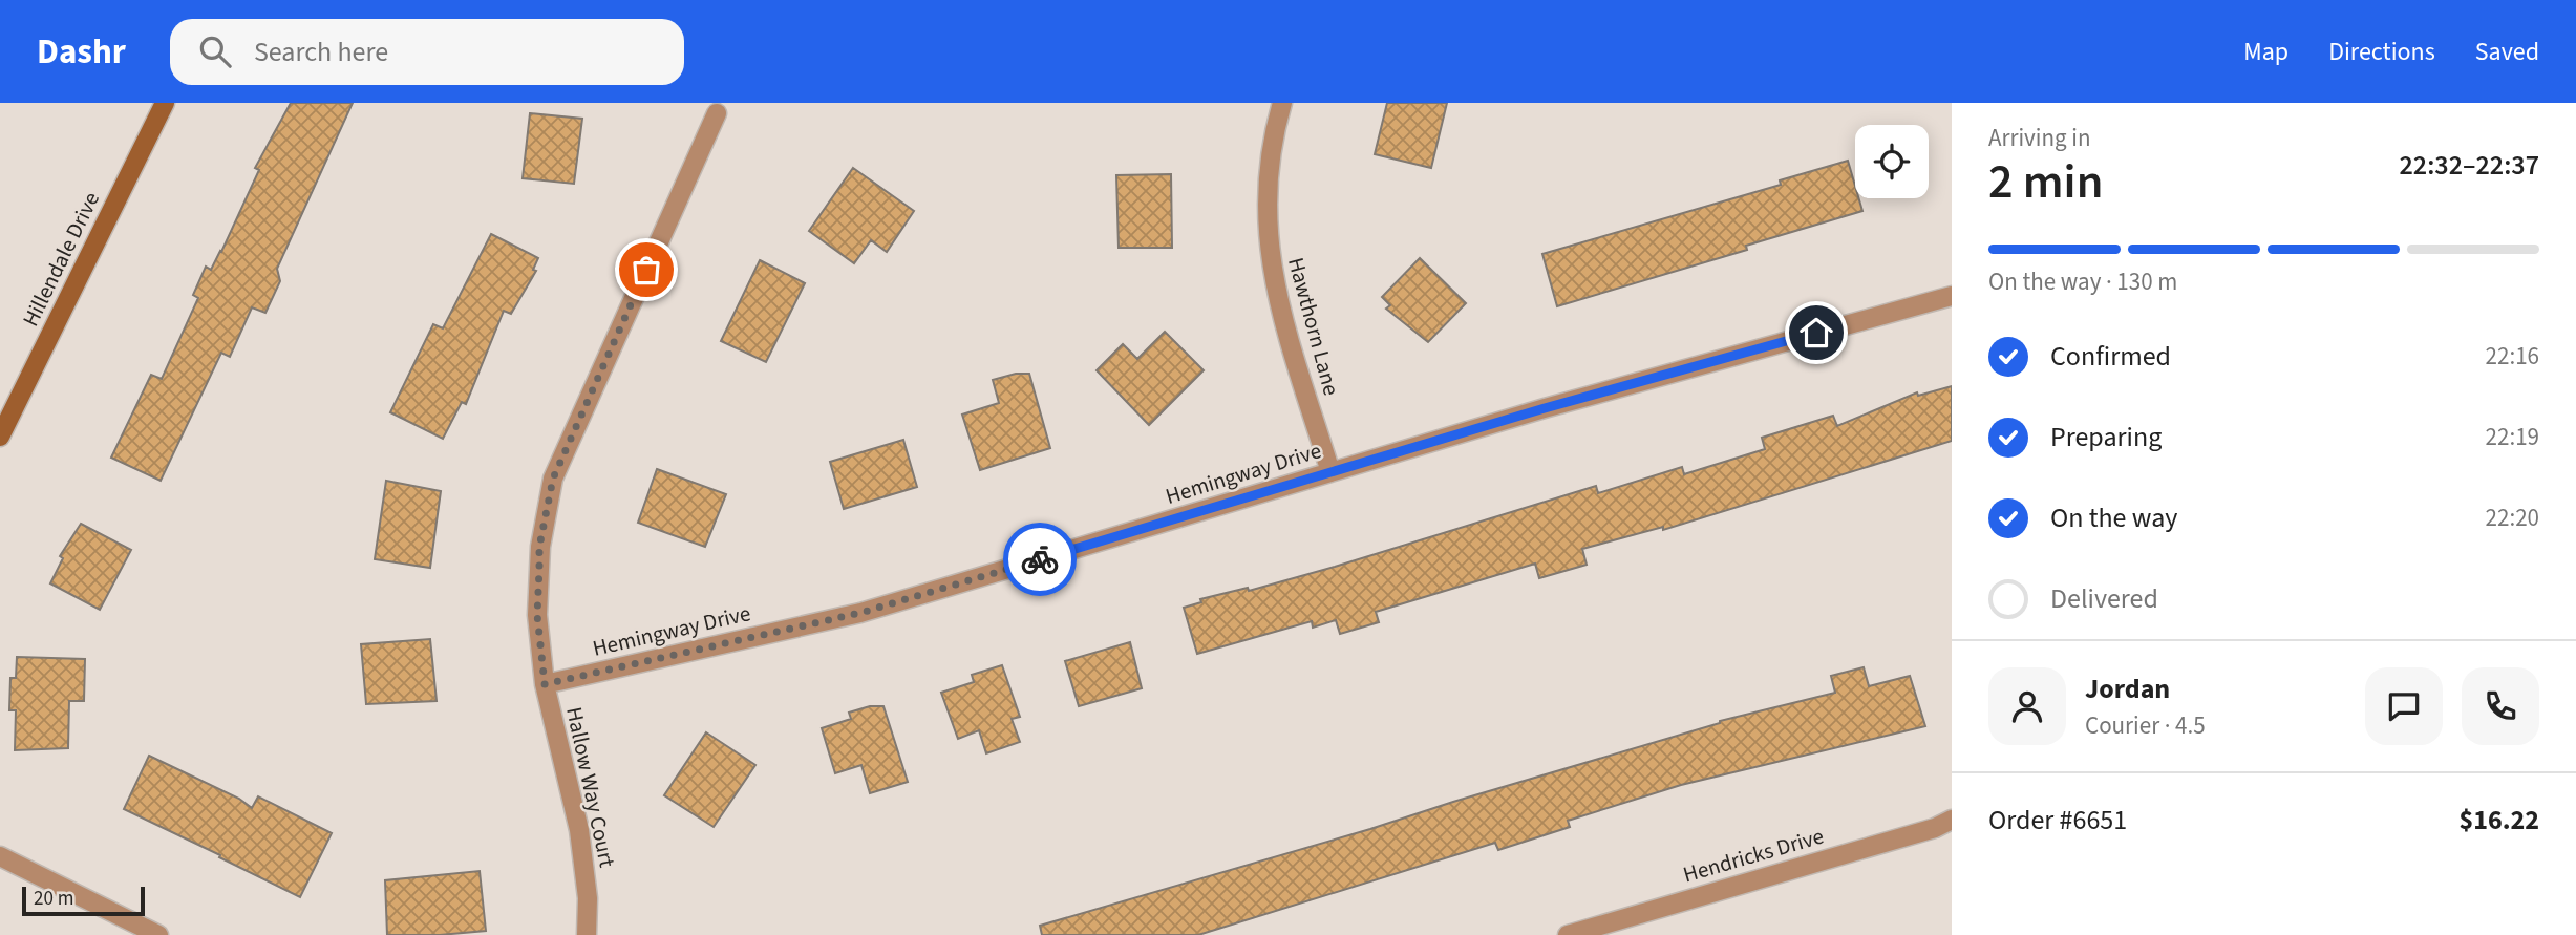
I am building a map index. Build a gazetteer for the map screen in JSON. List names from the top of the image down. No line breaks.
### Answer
{"streets":{"main road":["Hillendale Drive"],"street":["Hawthorn Lane","Hemingway Drive","Hallow Way Court","Hendricks Drive"]},"crossings":[["Hawthorn Lane","Hemingway Drive"],["Hemingway Drive","Hallow Way Court"]],"scale_bar":"20 m","page":{"header":"Dashr","search":"Search here","nav":["Map","Directions","Saved"],"heading":["2 min","Arriving in","22:32–22:37"],"panel":["Jordan","Courier · 4.5","Order #6651","$16.22"],"bar":"On the way · 130 m","list":[["Confirmed","22:16"],["Preparing","22:19"],["On the way","22:20"],"Delivered"],"scale":"20 m"}}
